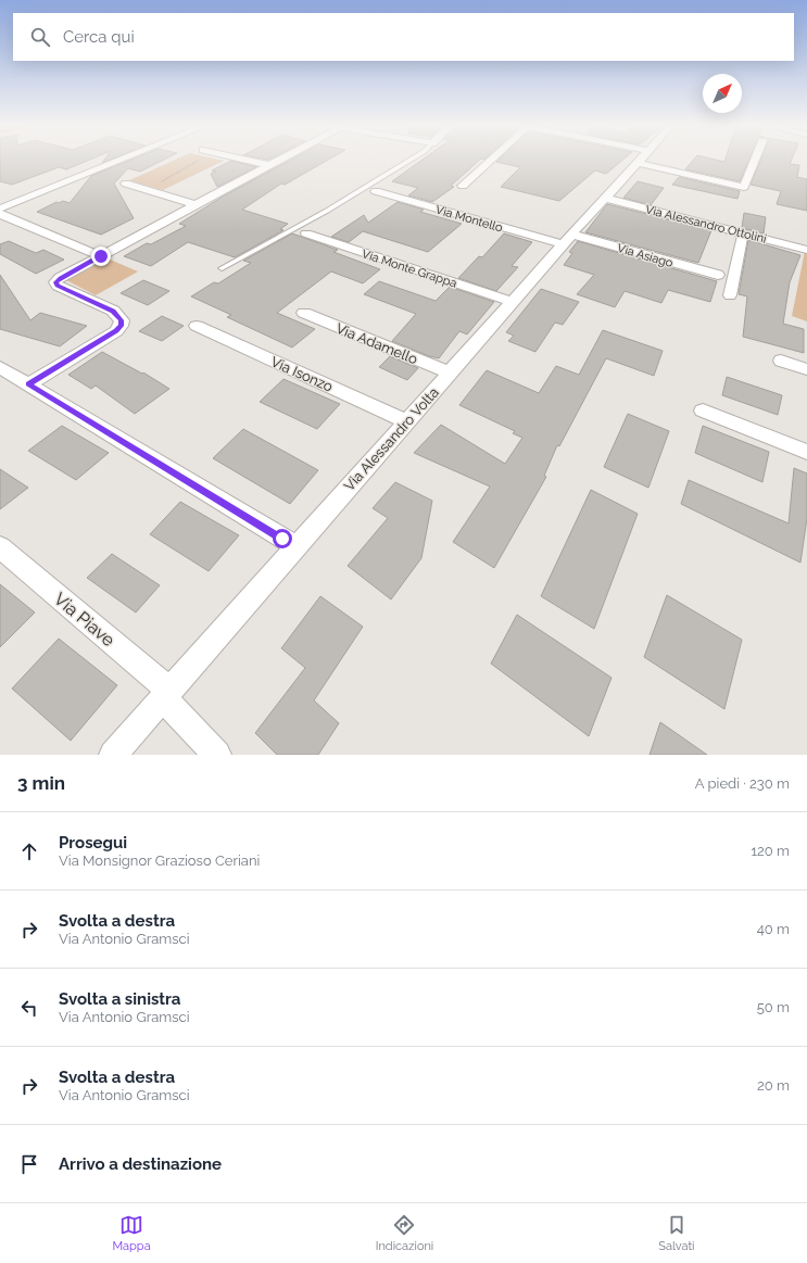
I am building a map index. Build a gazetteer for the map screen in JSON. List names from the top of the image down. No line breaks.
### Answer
{"streets":{"street":["Via Montello","Via Alessandro Ottolini","Via Asiago","Via Monte Grappa","Via Adamello","Via Isonzo","Via Alessandro Volta","Via Piave"]},"crossings":[["Via Montello","Via Asiago"],["Via Montello","Via Alessandro Volta"],["Via Alessandro Ottolini","Via Alessandro Volta"],["Via Asiago","Via Alessandro Volta"],["Via Monte Grappa","Via Alessandro Volta"],["Via Adamello","Via Alessandro Volta"],["Via Isonzo","Via Alessandro Volta"],["Via Alessandro Volta","Via Piave"]],"north":"top right","page":{"search":"Cerca qui","heading":["3 min","A piedi · 230 m"],"list":[["Prosegui","Via Monsignor Grazioso Ceriani","120 m"],["Svolta a destra","Via Antonio Gramsci","40 m"],["Svolta a sinistra","Via Antonio Gramsci","50 m"],["Svolta a destra","Via Antonio Gramsci","20 m"],"Arrivo a destinazione"],"nav":["Mappa","Indicazioni","Salvati"]}}
